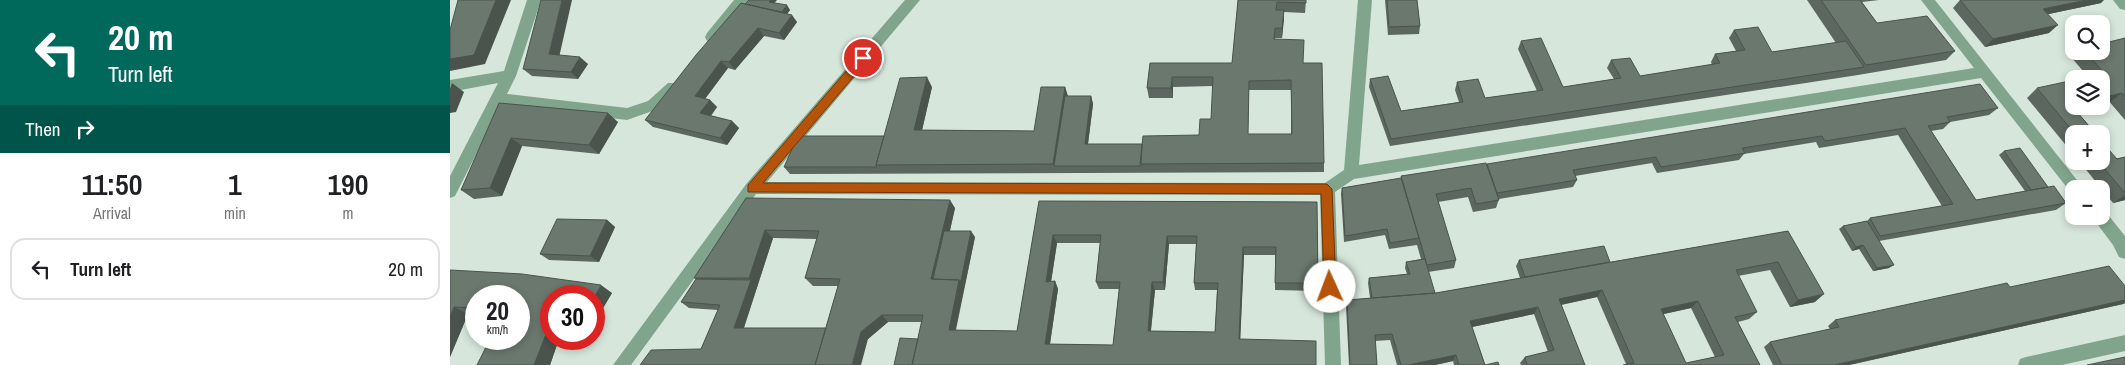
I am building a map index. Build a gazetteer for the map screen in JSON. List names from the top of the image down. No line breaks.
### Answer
{"page":{"turn":["20 m","Turn left"],"map_buttons":["+","−"],"then":"Then","eta":["11:50","Arrival","1","min","190","m"],"list":[{"name":"Turn left","value":"20 m"}],"speed":"20 km/h","limit":"30"}}
